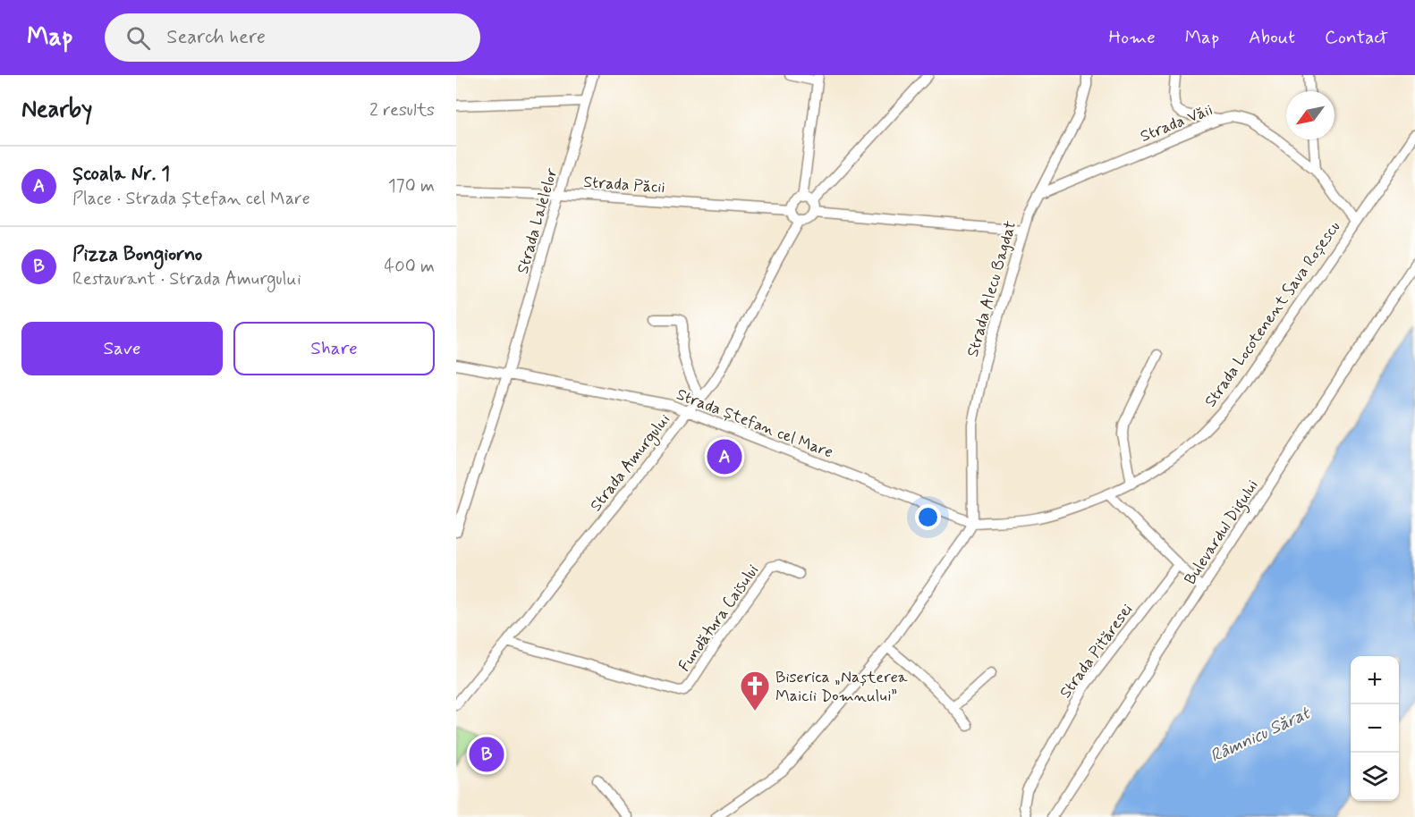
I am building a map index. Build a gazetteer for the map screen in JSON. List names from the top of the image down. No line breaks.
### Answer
{"streets":{"street":["Strada Văii","Strada Păcii","Strada Lalelelor","Strada Alecu Bagdat","Strada Locotenent Sava Roșescu","Strada Ștefan cel Mare","Strada Amurgului","Bulevardul Digului","Fundătura Caisului","Strada Pităresei"]},"crossings":[["Strada Văii","Strada Alecu Bagdat"],["Strada Văii","Strada Locotenent Sava Roșescu"],["Strada Păcii","Strada Lalelelor"],["Strada Păcii","Strada Amurgului"],["Strada Lalelelor","Strada Ștefan cel Mare"],["Strada Alecu Bagdat","Strada Locotenent Sava Roșescu"],["Strada Alecu Bagdat","Strada Ștefan cel Mare"],["Strada Locotenent Sava Roșescu","Strada Ștefan cel Mare"],["Strada Ștefan cel Mare","Strada Amurgului"],["Strada Amurgului","Fundătura Caisului"]],"water":["Râmnicu Sărat"],"places":{"church":["Biserica „Nașterea Maicii Domnului”"]},"north":"bottom left","page":{"header":"Map","search":"Search here","nav":["Home","Map","About","Contact"],"heading":["Nearby","2 results"],"list":[{"mark":"A","name":"Școala Nr. 1","note":"Place · Strada Ștefan cel Mare","value":"170 m"},{"mark":"B","name":"Pizza Bongiorno","note":"Restaurant · Strada Amurgului","value":"400 m"}],"buttons":["Save","Share"],"pins":["A","B"],"map_buttons":["+","−"]}}
